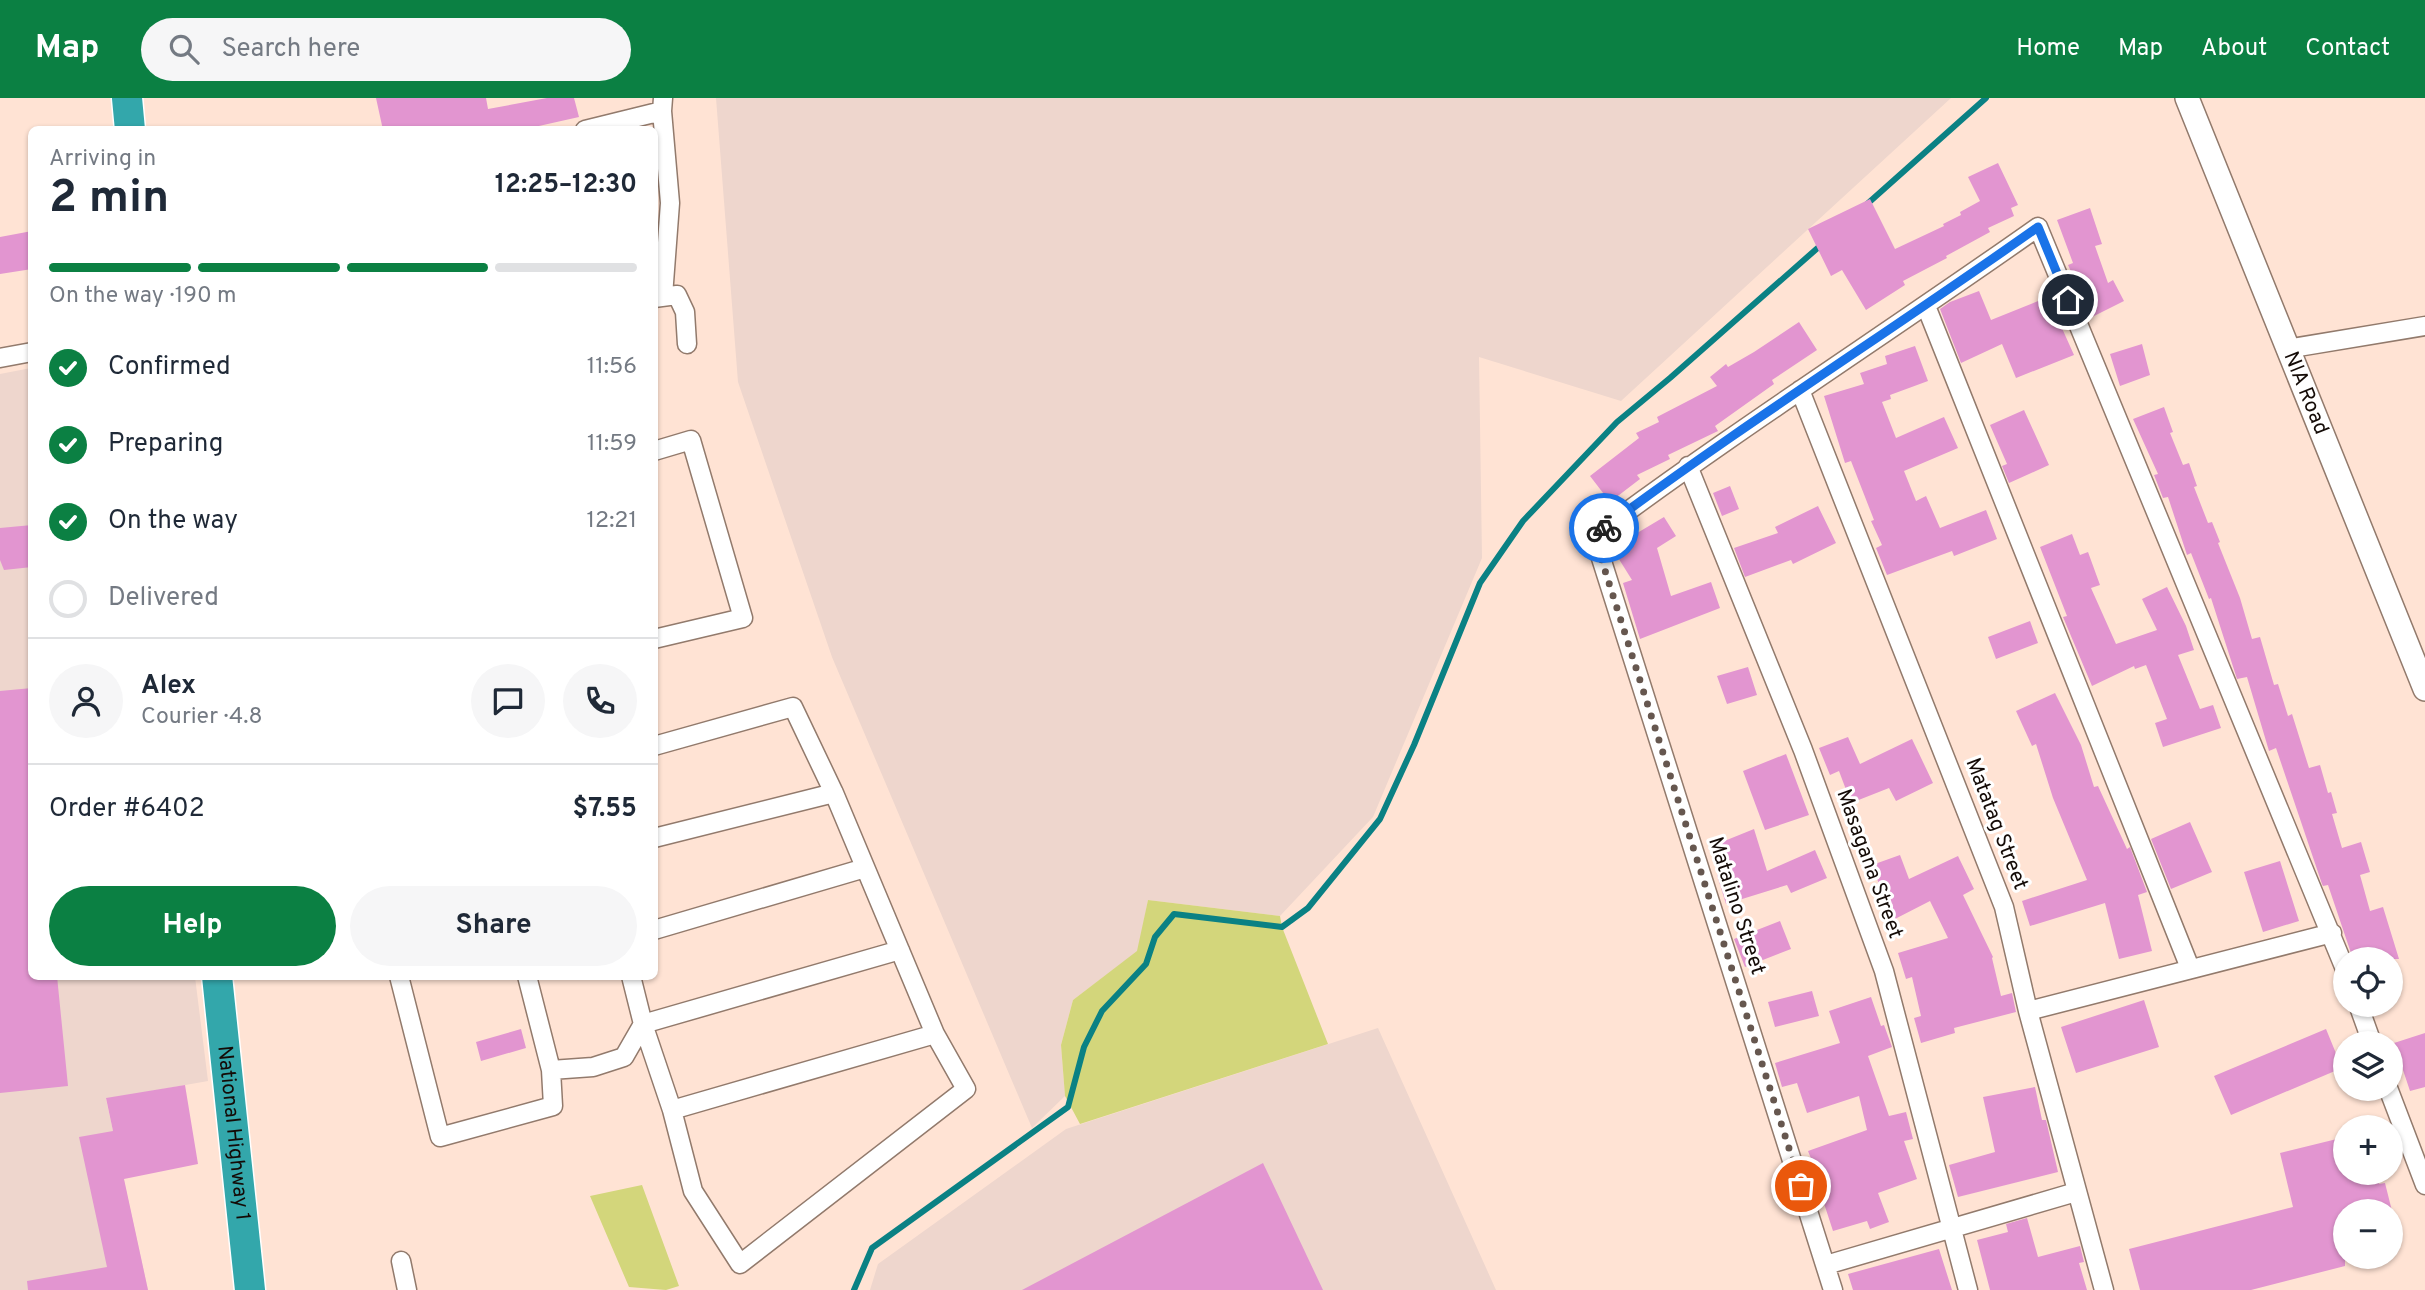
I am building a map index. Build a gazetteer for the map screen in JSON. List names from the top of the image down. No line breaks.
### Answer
{"streets":{"highway":["National Highway 1"],"street":["NIA Road","Matatag Street","Masagana Street","Matalino Street"]},"crossings":[["Masagana Street","Matalino Street"]],"page":{"header":"Map","search":"Search here","nav":["Home","Map","About","Contact"],"heading":["2 min","Arriving in","12:25–12:30"],"panel":["Alex","Courier · 4.8","Order #6402","$7.55"],"bar":"On the way · 190 m","list":[["Confirmed","11:56"],["Preparing","11:59"],["On the way","12:21"],"Delivered"],"buttons":["Help","Share"],"map_buttons":["+","−"]}}
